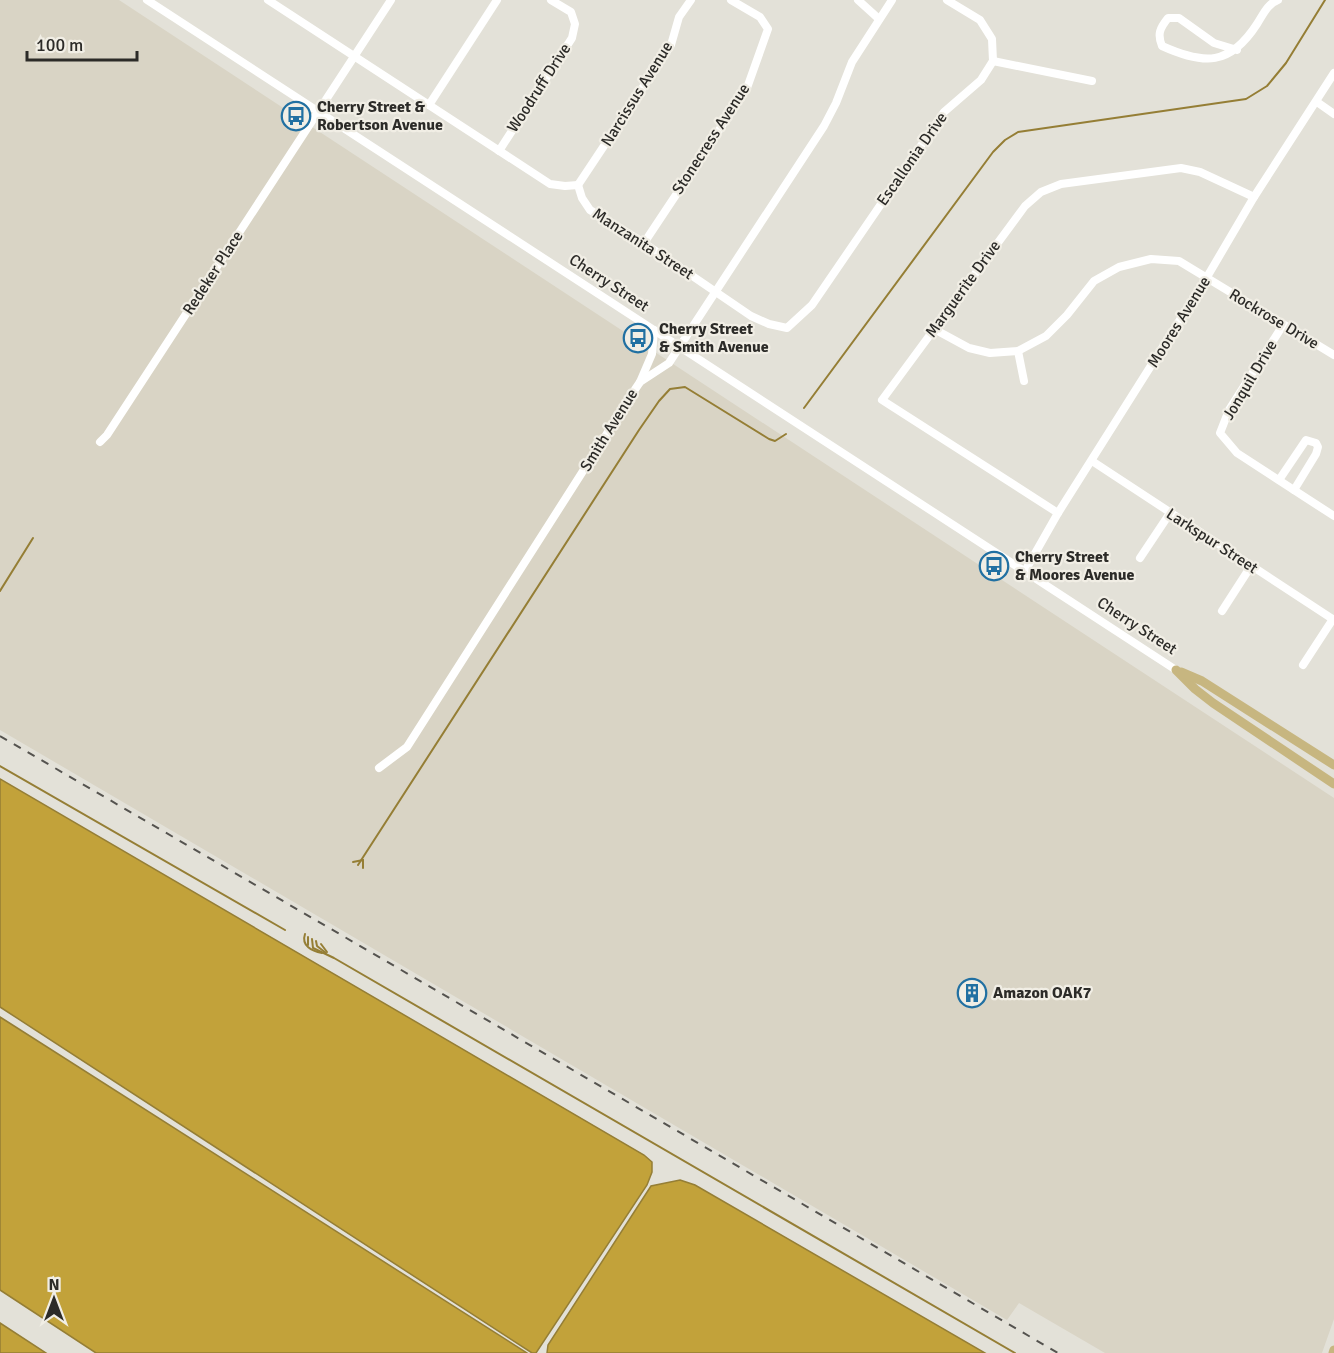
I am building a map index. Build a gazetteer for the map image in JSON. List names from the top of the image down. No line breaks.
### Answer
{"streets":{"main road":["Cherry Street"],"street":["Woodruff Drive","Narcissus Avenue","Stonecress Avenue","Escallonia Drive","Manzanita Street","Redeker Place","Marguerite Drive","Rockrose Drive","Moores Avenue","Jonquil Drive","Smith Avenue","Larkspur Street"]},"crossings":[["Narcissus Avenue","Manzanita Street"],["Stonecress Avenue","Manzanita Street"],["Escallonia Drive","Manzanita Street"],["Manzanita Street","Smith Avenue"],["Redeker Place","Cherry Street"],["Cherry Street","Moores Avenue"],["Cherry Street","Smith Avenue"],["Marguerite Drive","Rockrose Drive"],["Marguerite Drive","Moores Avenue"],["Rockrose Drive","Moores Avenue"],["Rockrose Drive","Jonquil Drive"],["Moores Avenue","Larkspur Street"]],"places":{"bus stop":["Cherry Street & Robertson Avenue","Cherry Street & Smith Avenue","Cherry Street & Moores Avenue"],"building":["Amazon OAK7"]},"scale_bar":"100 m","north":"top"}
